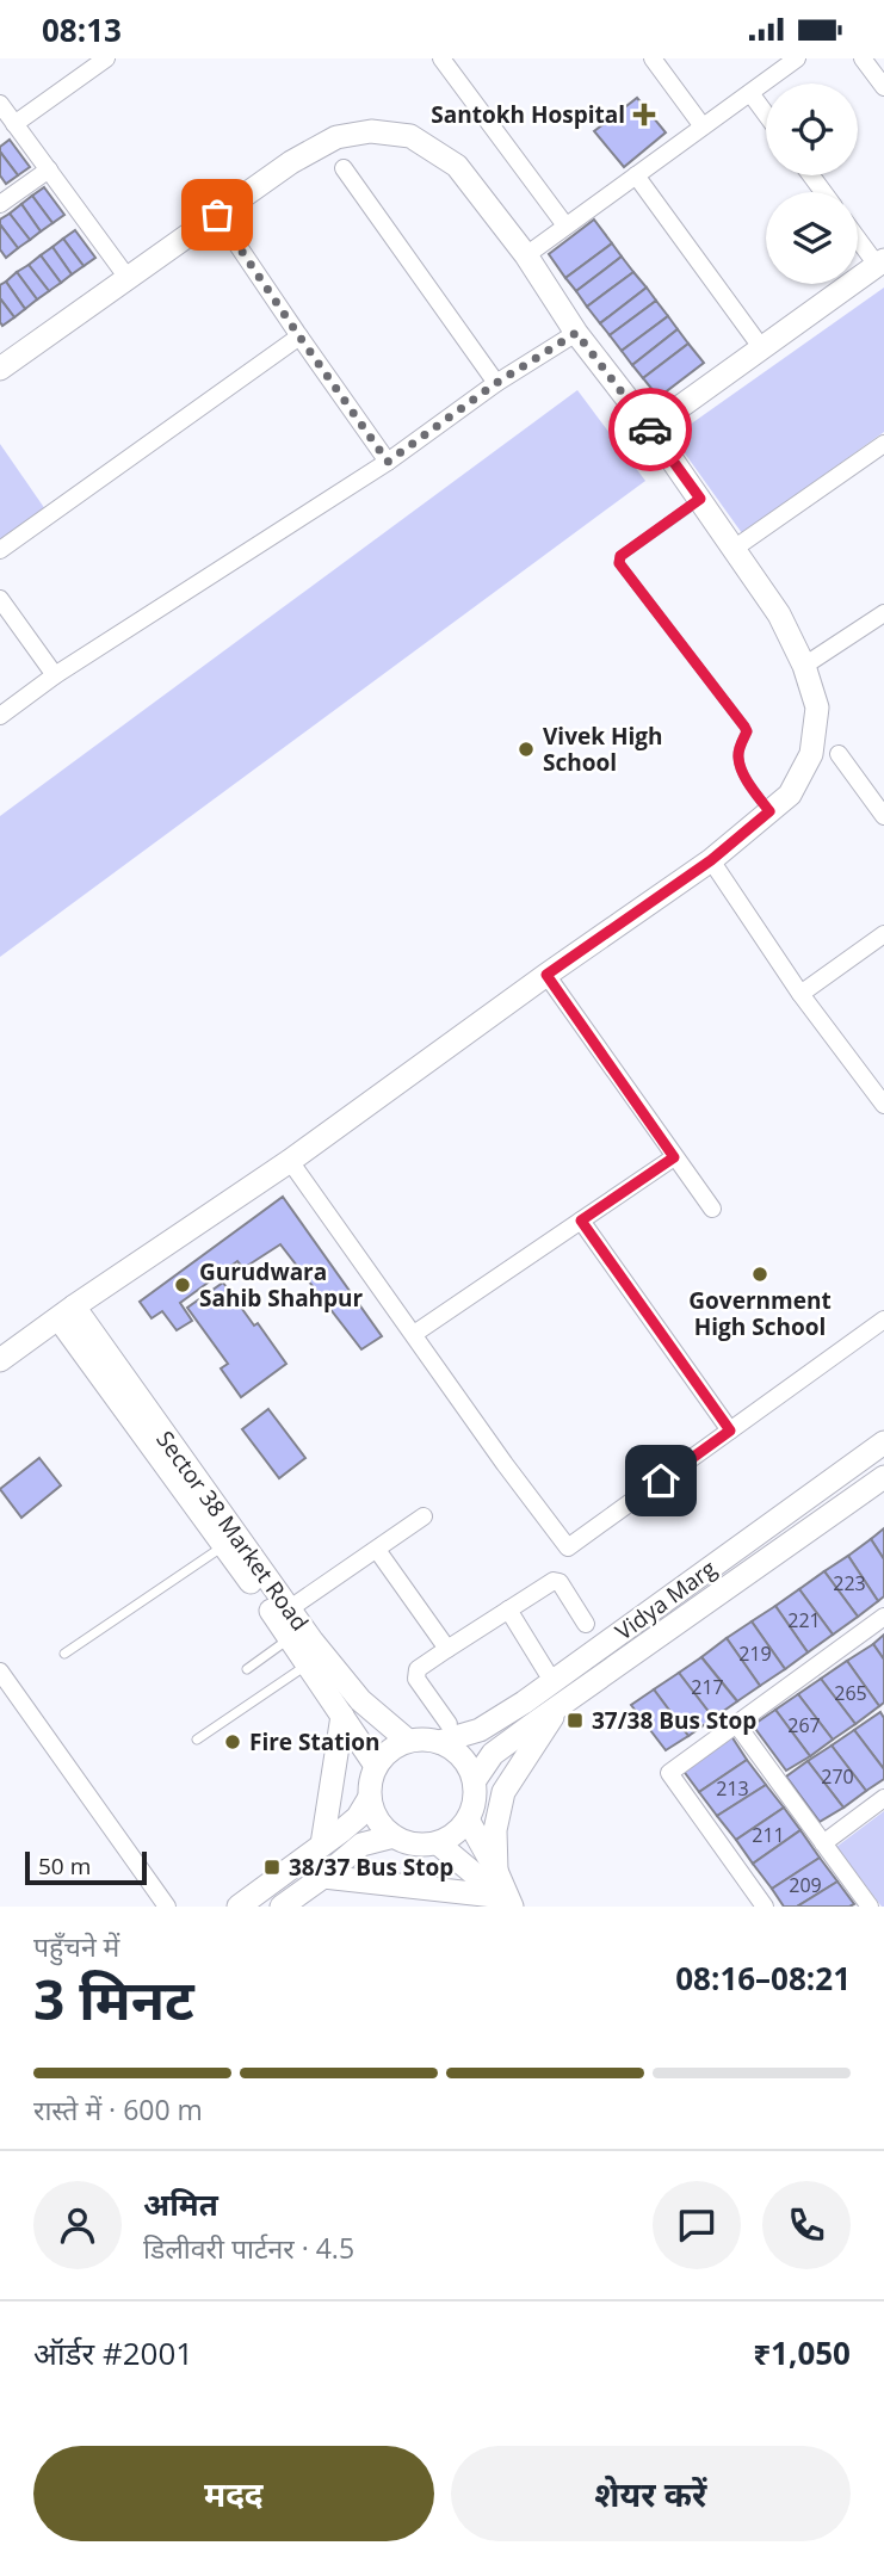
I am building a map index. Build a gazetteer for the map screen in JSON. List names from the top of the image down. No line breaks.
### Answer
{"streets":{"street":["Sector 38 Market Road","Vidya Marg"]},"crossings":[["Sector 38 Market Road","Vidya Marg"]],"places":{"health":["Santokh Hospital"],"other":["Vivek High School","Government High School","Gurudwara Sahib Shahpur","Fire Station"],"transit":["37/38 Bus Stop","38/37 Bus Stop"]},"house_numbers":["223","221","219","217","265","267","270","213","211","209"],"scale_bar":"50 m","page":{"status":"08:13","scale":"50 m","heading":["3 मिनट","पहुँचने में","08:16–08:21"],"panel":["अमित","डिलीवरी पार्टनर · 4.5","ऑर्डर #2001","₹1,050"],"bar":"रास्ते में · 600 m","buttons":["मदद","शेयर करें"]}}
